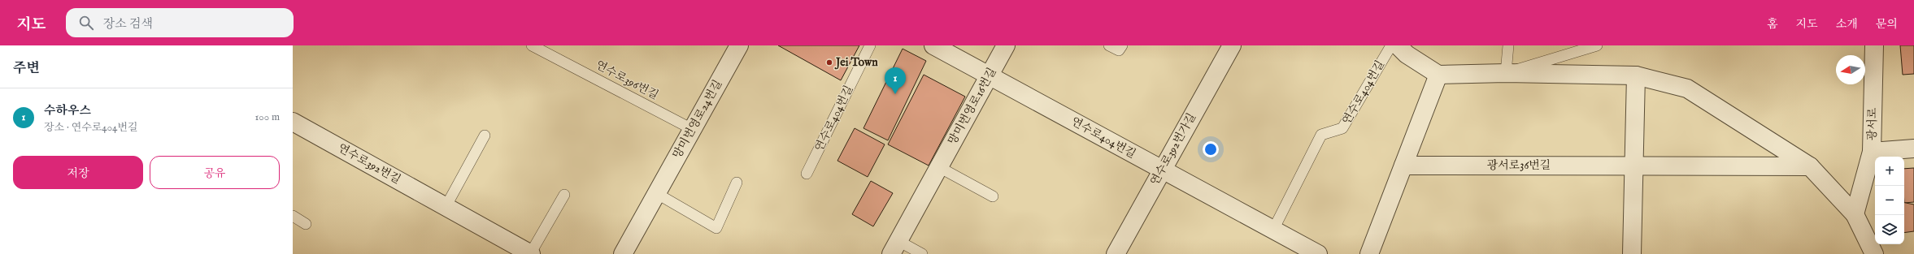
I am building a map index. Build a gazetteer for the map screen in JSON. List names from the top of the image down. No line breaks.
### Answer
{"streets":{"street":["연수로404번길","망미번영로16번길","망미번영로24번길","광서로","연수로392번가길","연수로392번길","광서로36번길"],"lane":["연수로396번길"]},"crossings":[["연수로396번길","망미번영로24번길"],["연수로404번길","망미번영로16번길"],["연수로404번길","연수로392번가길"]],"places":["Jei Town"],"north":"left","page":{"header":"지도","search":"장소 검색","nav":["홈","지도","소개","문의"],"heading":"주변","pins":"1","list":[{"mark":"1","name":"수하우스","note":"장소 · 연수로404번길","value":"100 m"}],"buttons":["저장","공유"],"map_buttons":["+","−"]}}
